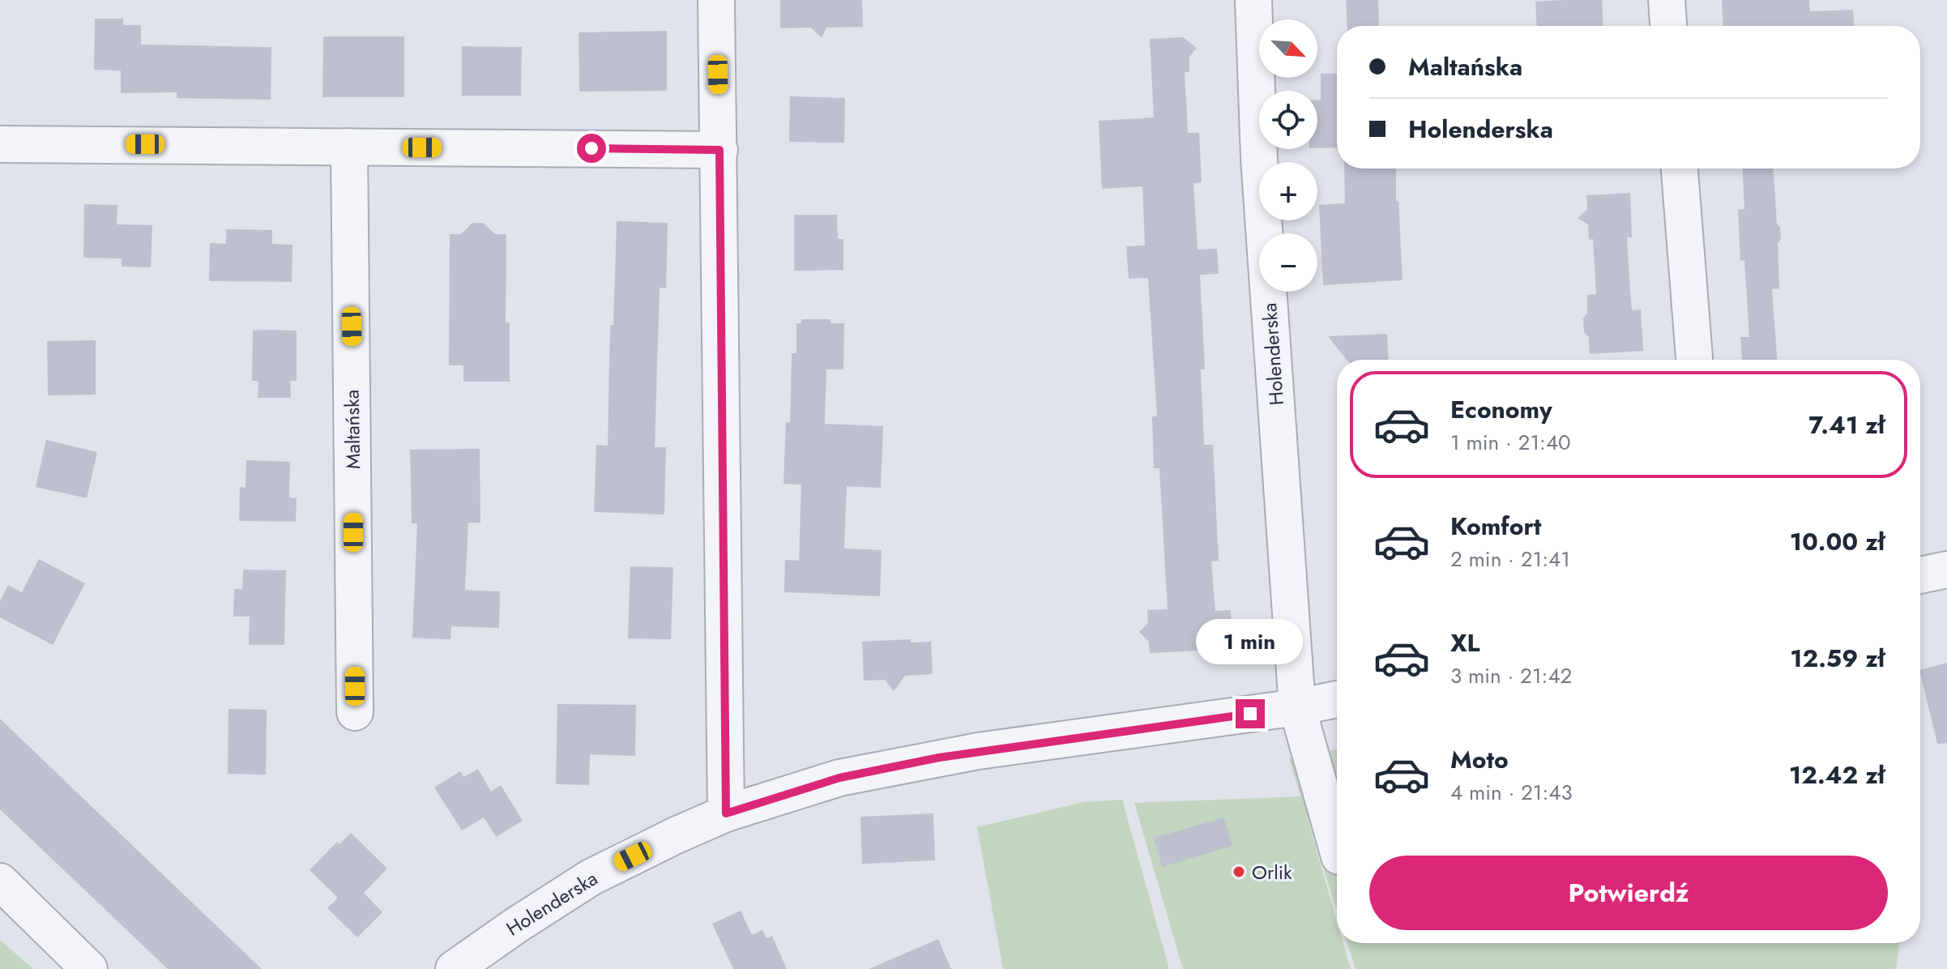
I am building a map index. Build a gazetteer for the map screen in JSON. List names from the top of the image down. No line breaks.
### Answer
{"streets":{"street":["Holenderska","Maltańska"]},"places":["Orlik"],"north":"bottom right","page":{"map_buttons":["+","−"],"banner":["Maltańska","Holenderska"],"list":[{"name":"Economy","note":"1 min · 21:40","value":"7.41 zł"},{"name":"Komfort","note":"2 min · 21:41","value":"10.00 zł"},{"name":"XL","note":"3 min · 21:42","value":"12.59 zł"},{"name":"Moto","note":"4 min · 21:43","value":"12.42 zł"}],"bubble":"1 min","buttons":"Potwierdź"}}
